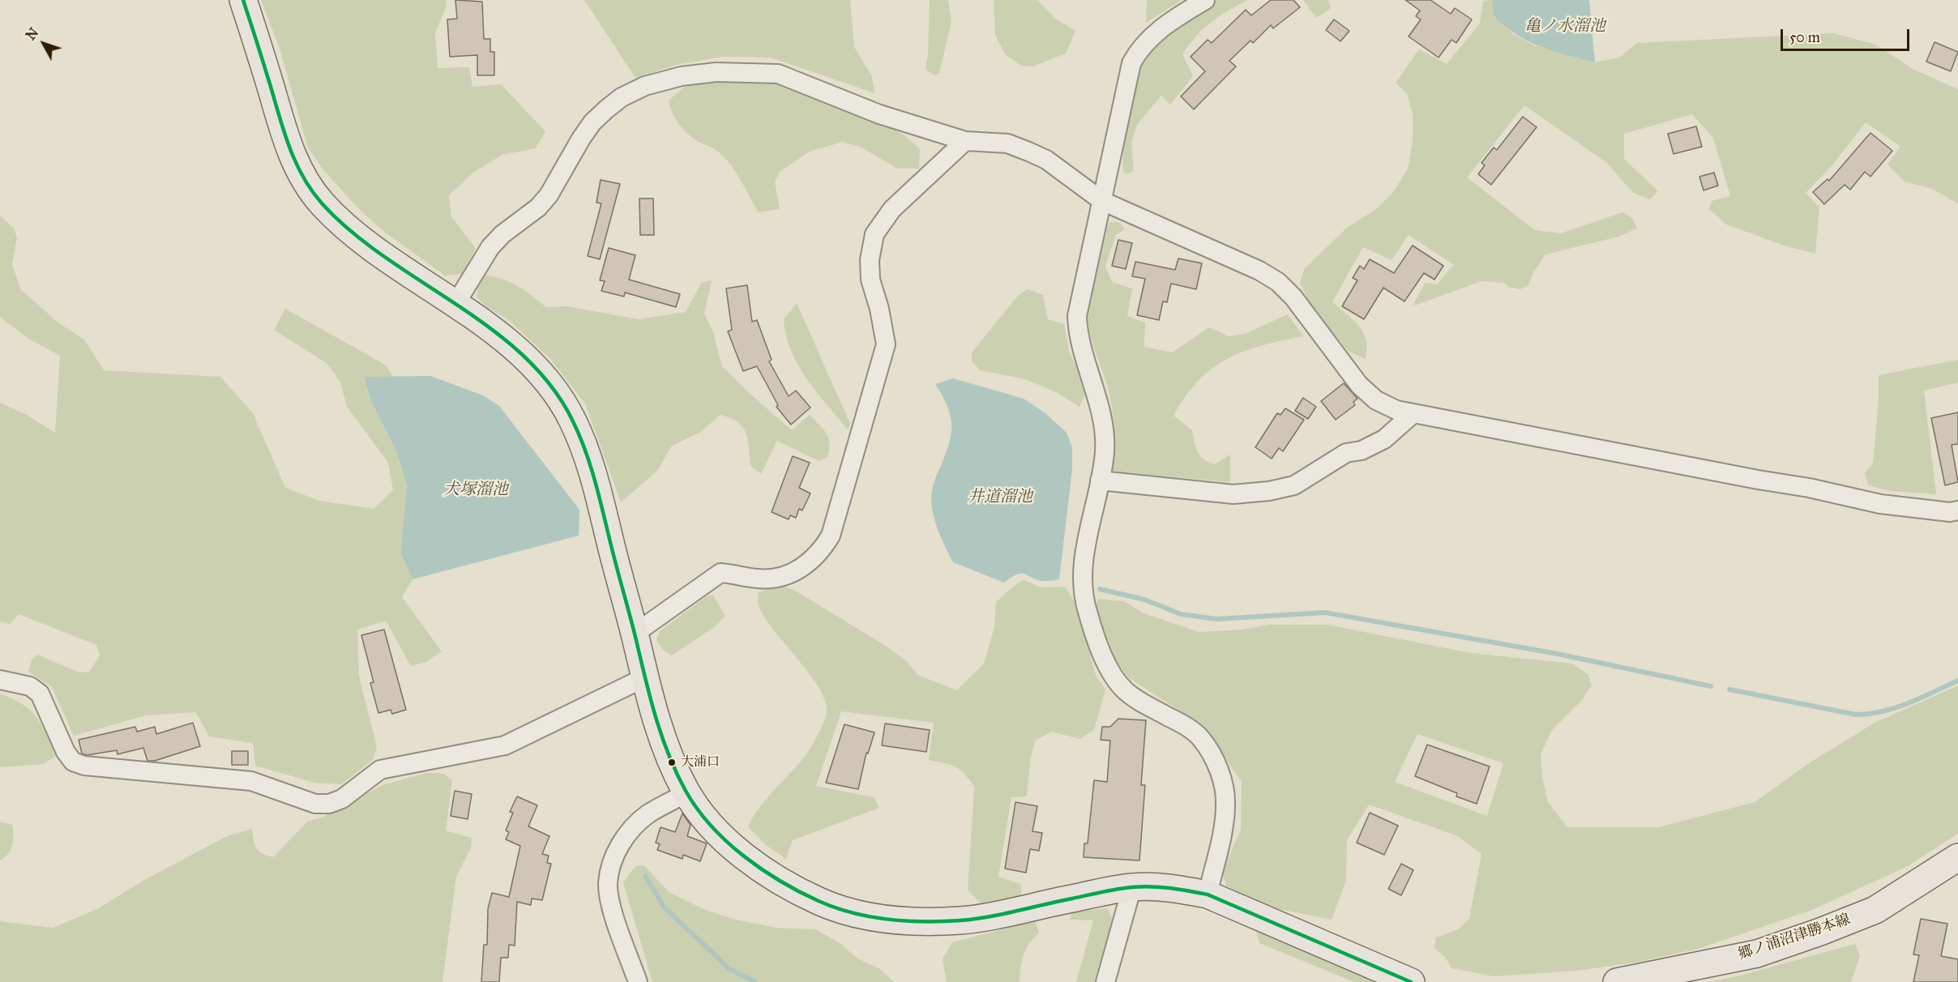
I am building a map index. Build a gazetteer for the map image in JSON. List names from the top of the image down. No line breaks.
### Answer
{"streets":{"main road":["郷ノ浦沼津勝本線"]},"water":["亀ノ水溜池","犬塚溜池","井道溜池"],"places":["大浦口"],"scale_bar":"50 m","north":"top left"}
